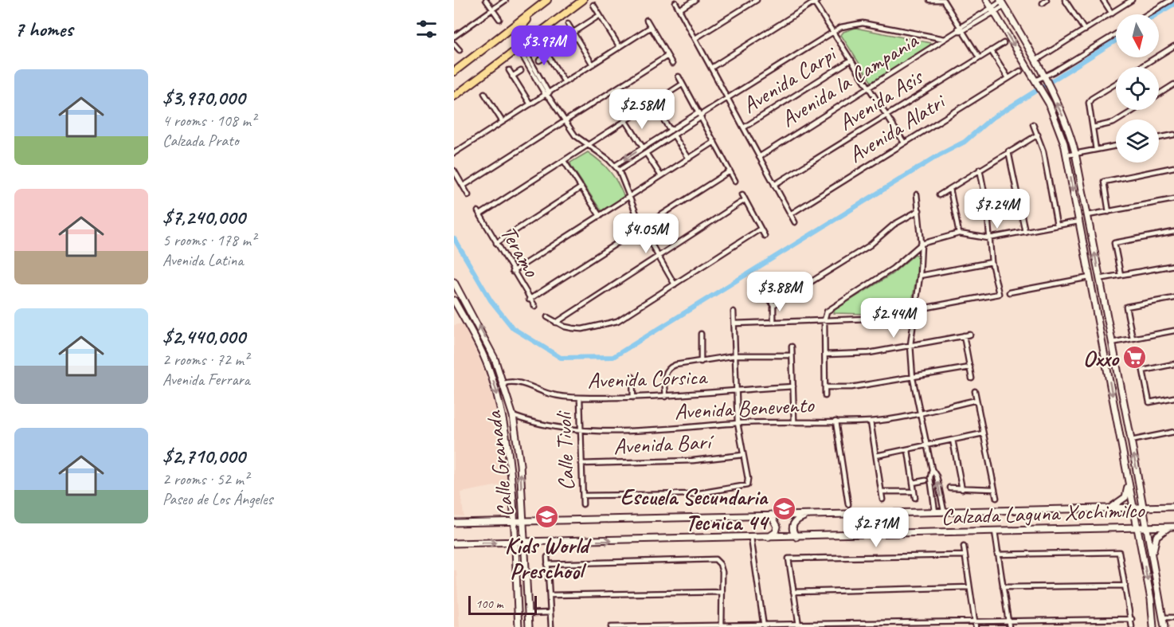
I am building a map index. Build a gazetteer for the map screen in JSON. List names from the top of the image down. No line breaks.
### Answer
{"streets":{"main road":["Calle Granada","Calzada Laguna Xochimilco"],"street":["Avenida Carpi","Avenida la Campania","Avenida Asis","Avenida Alatri","Teramo","Avenida Corsica","Avenida Benevento","Avenida Barí","Calle Tivoli"]},"crossings":[["Avenida Corsica","Calle Tivoli"],["Avenida Corsica","Calle Granada"],["Avenida Benevento","Calle Tivoli"],["Avenida Benevento","Calle Granada"],["Avenida Barí","Calle Tivoli"],["Calle Granada","Calzada Laguna Xochimilco"]],"places":{"supermarket":["Oxxo"],"school or university":["Escuela Secundaria Tecnica 44","Kids World Preschool"]},"scale_bar":"100 m","north":"bottom","page":{"heading":"7 homes","price":["$3.97M","$2.58M","$7.24M","$4.05M","$3.88M","$2.44M","$2.71M"],"list":[{"name":"$3,970,000","note":"4 rooms · 108 m² · Calzada Prato"},{"name":"$7,240,000","note":"5 rooms · 178 m² · Avenida Latina"},{"name":"$2,440,000","note":"2 rooms · 72 m² · Avenida Ferrara"},{"name":"$2,710,000","note":"2 rooms · 52 m² · Paseo de Los Ángeles"}],"scale":"100 m"}}
